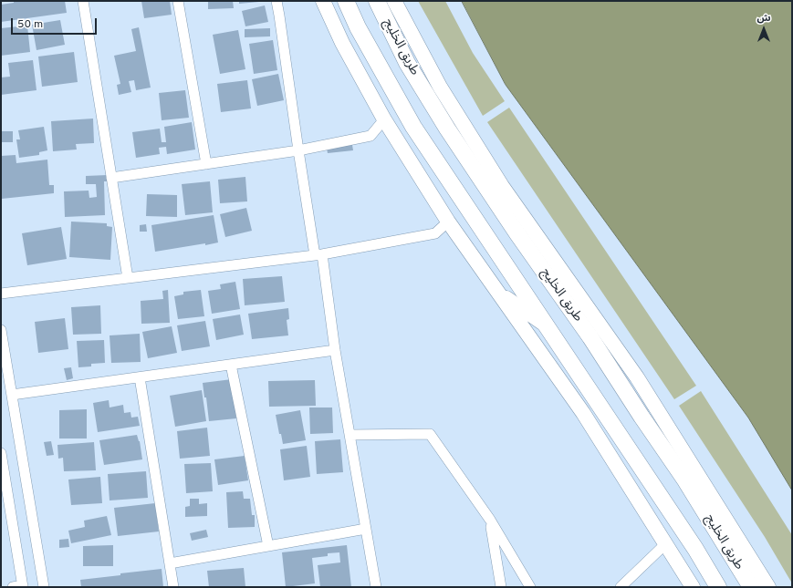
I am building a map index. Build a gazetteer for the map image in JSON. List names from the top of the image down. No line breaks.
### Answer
{"streets":{"main road":["طريق الخليج"]},"scale_bar":"50 m","north":"top"}
